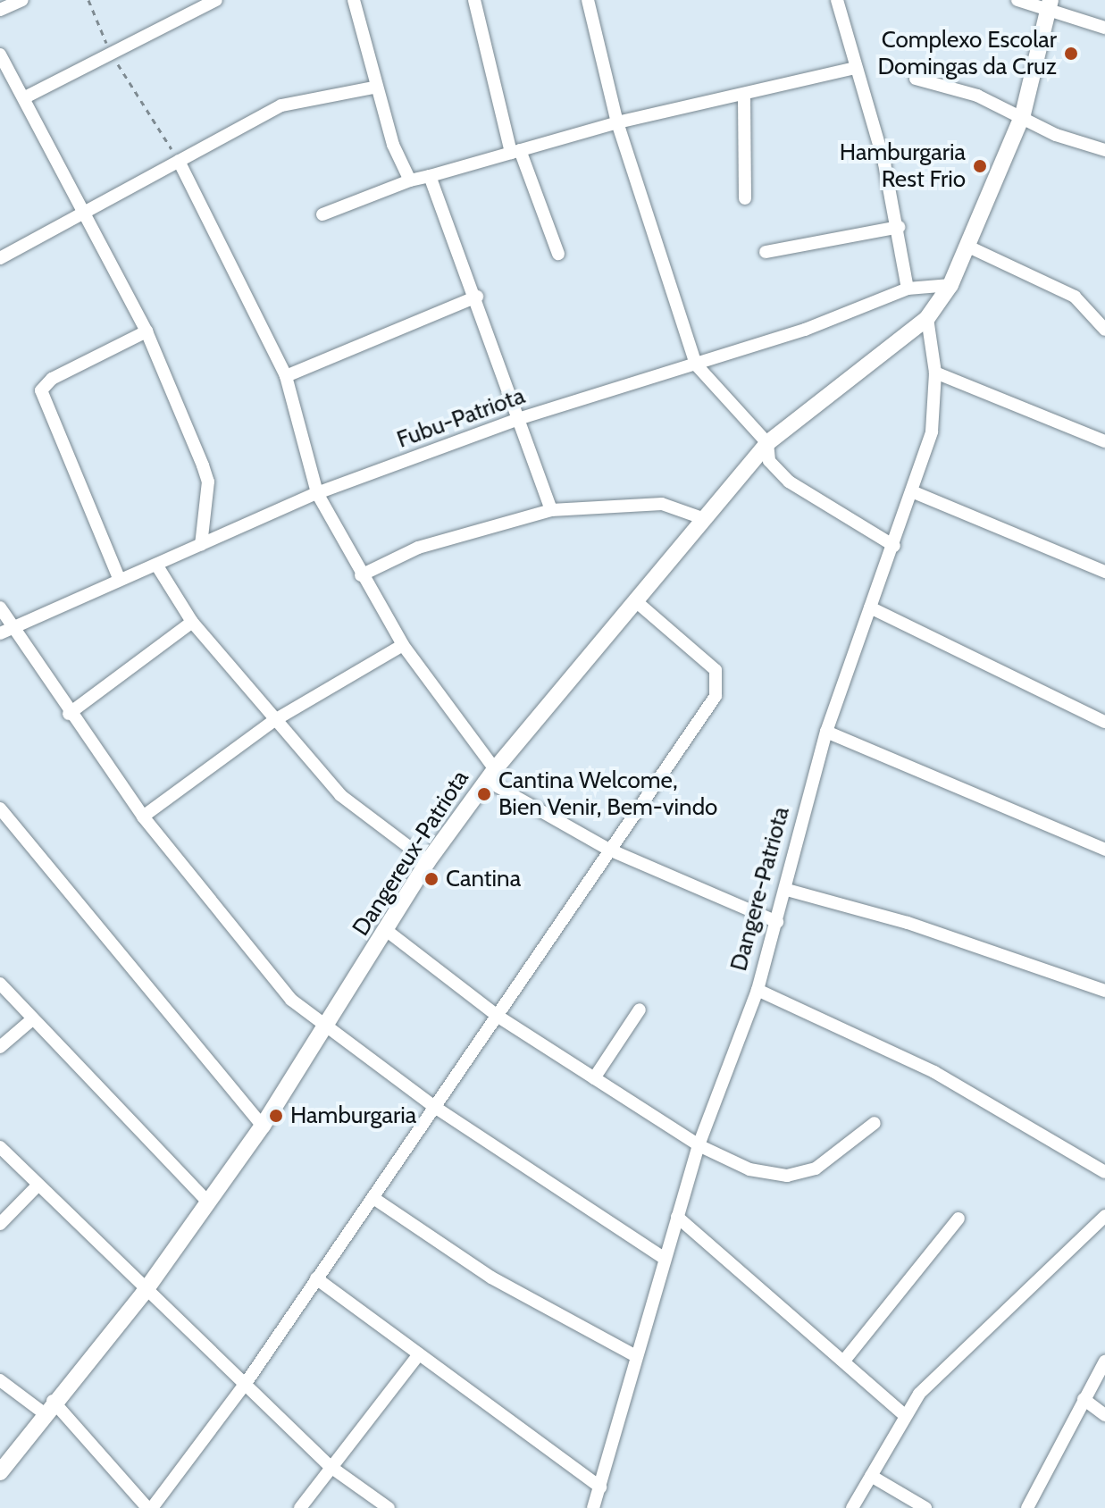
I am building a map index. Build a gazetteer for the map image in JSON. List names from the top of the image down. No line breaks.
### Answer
{"streets":{"street":["Fubu-Patriota","Dangereux-Patriota","Dangere-Patriota"]},"crossings":[["Dangereux-Patriota","Dangere-Patriota"]],"places":["Complexo Escolar Domingas da Cruz","Hamburgaria Rest Frio","Cantina Welcome, Bien Venir, Bem-vindo","Cantina","Hamburgaria"]}
